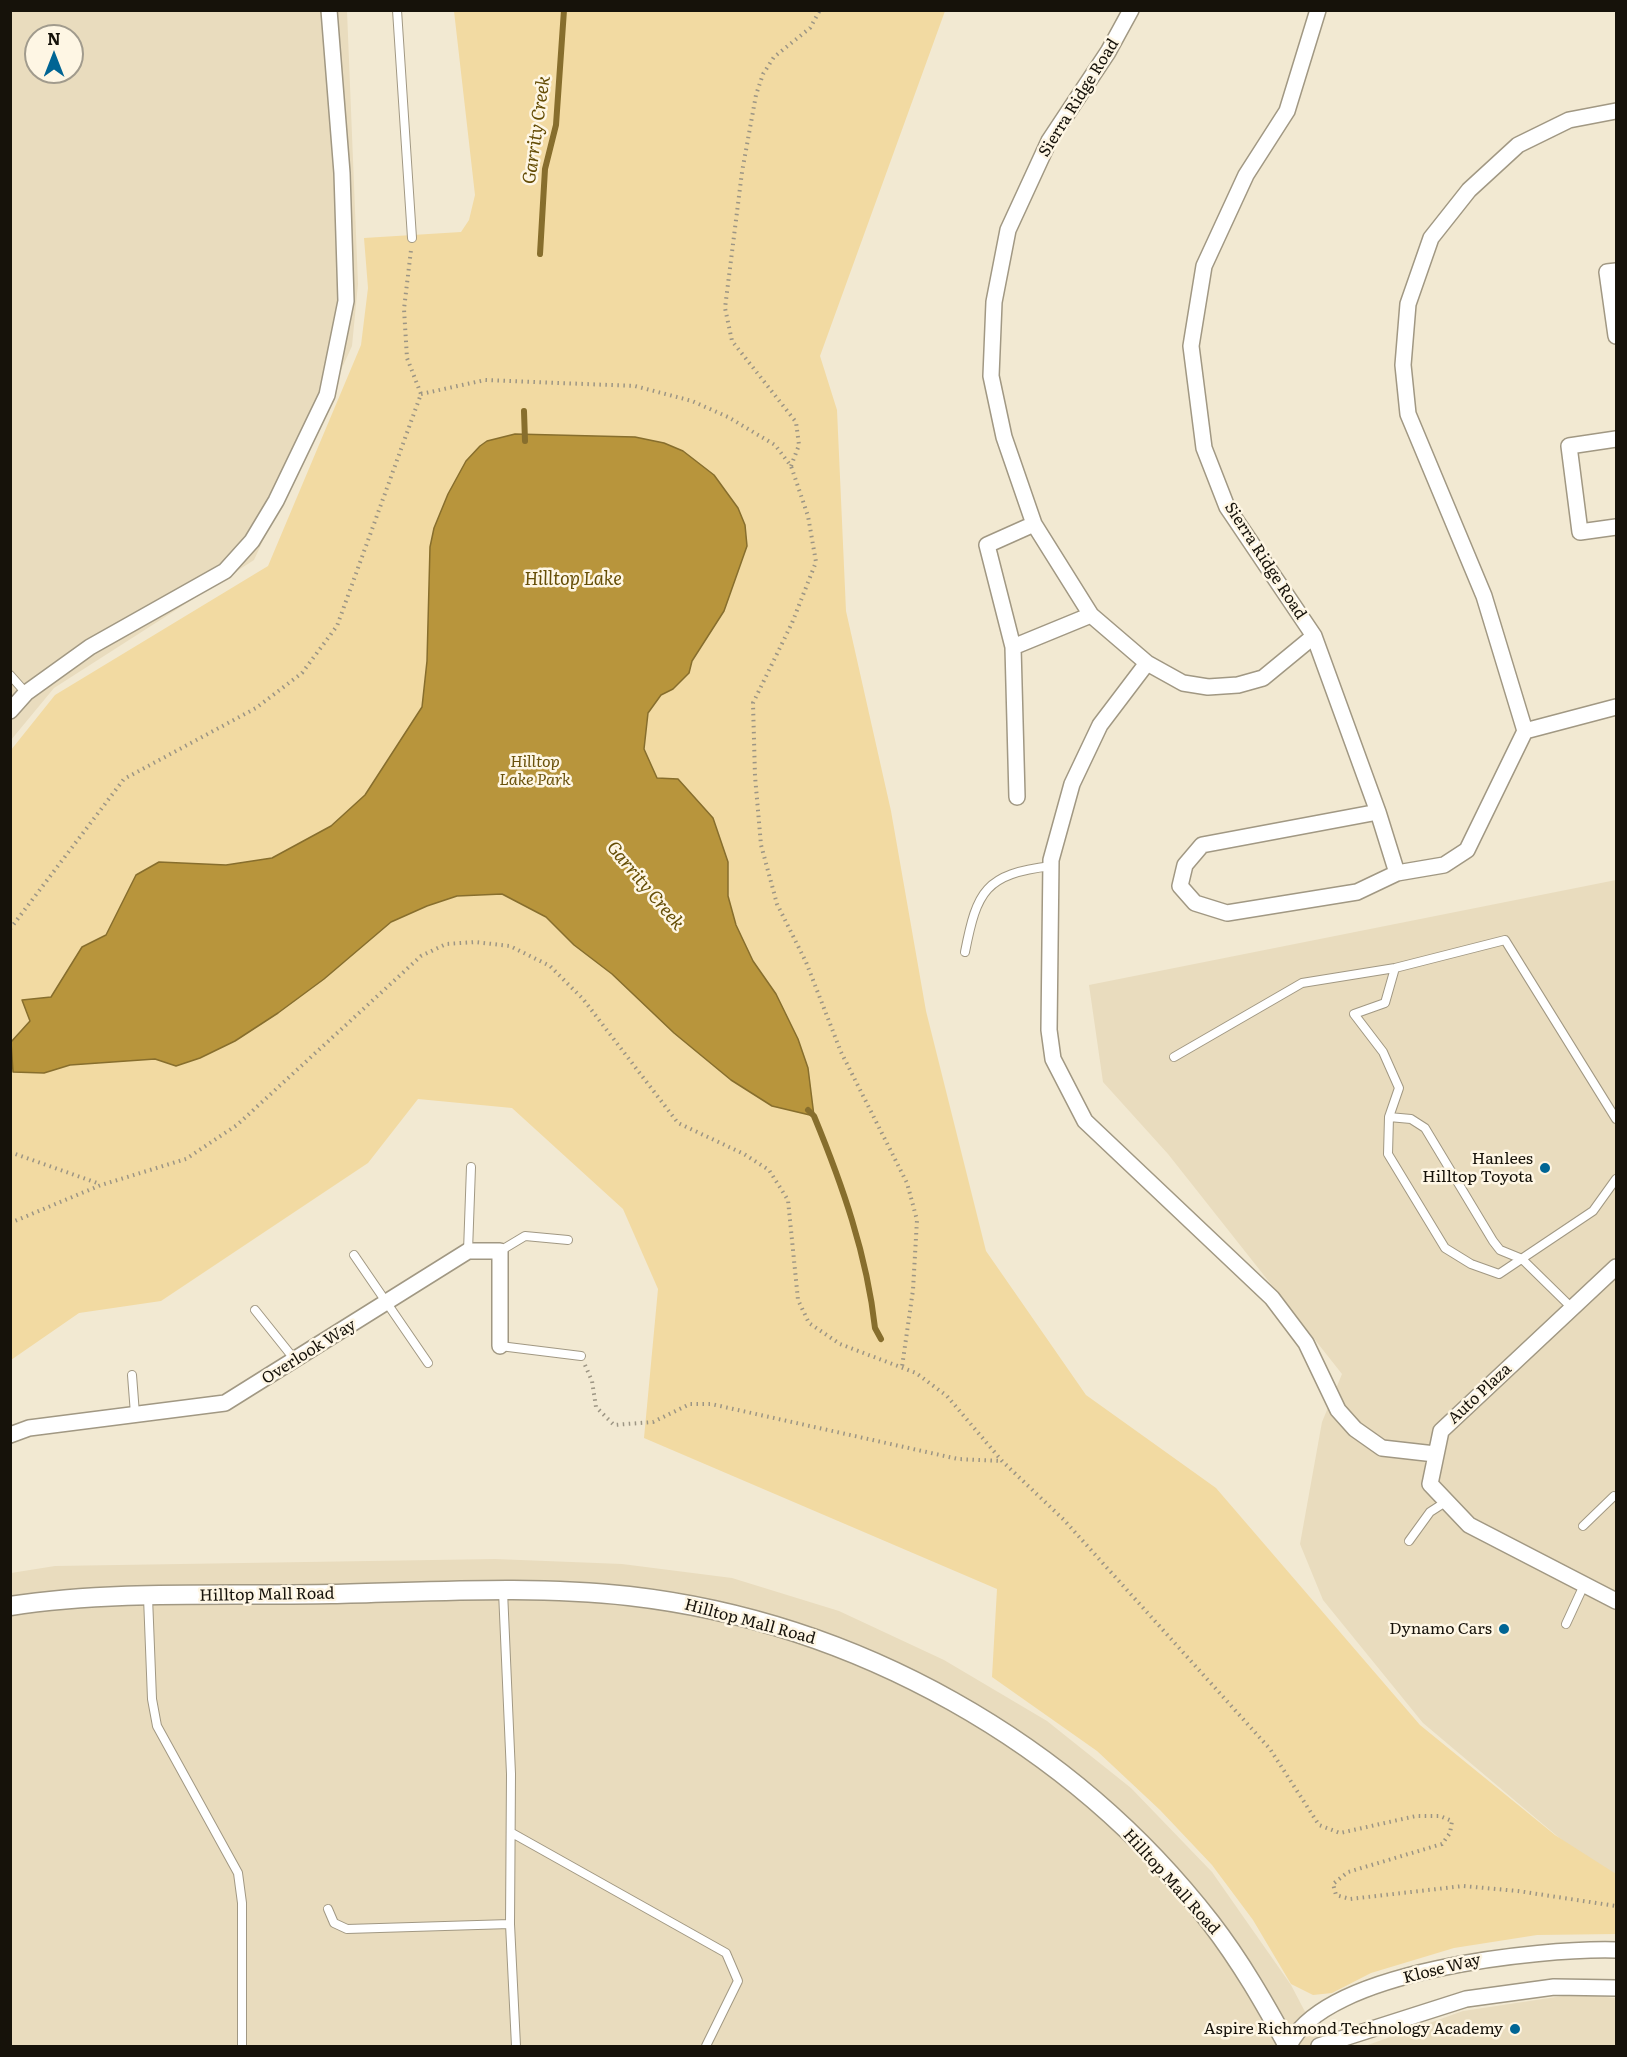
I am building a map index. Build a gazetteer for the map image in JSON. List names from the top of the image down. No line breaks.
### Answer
{"streets":{"street":["Sierra Ridge Road","Overlook Way","Auto Plaza","Hilltop Mall Road","Klose Way"]},"crossings":[["Hilltop Mall Road","Klose Way"]],"water":["Garrity Creek","Hilltop Lake"],"parks":["Hilltop Lake Park"],"places":["Hanlees Hilltop Toyota","Dynamo Cars","Aspire Richmond Technology Academy"],"north":"top"}
